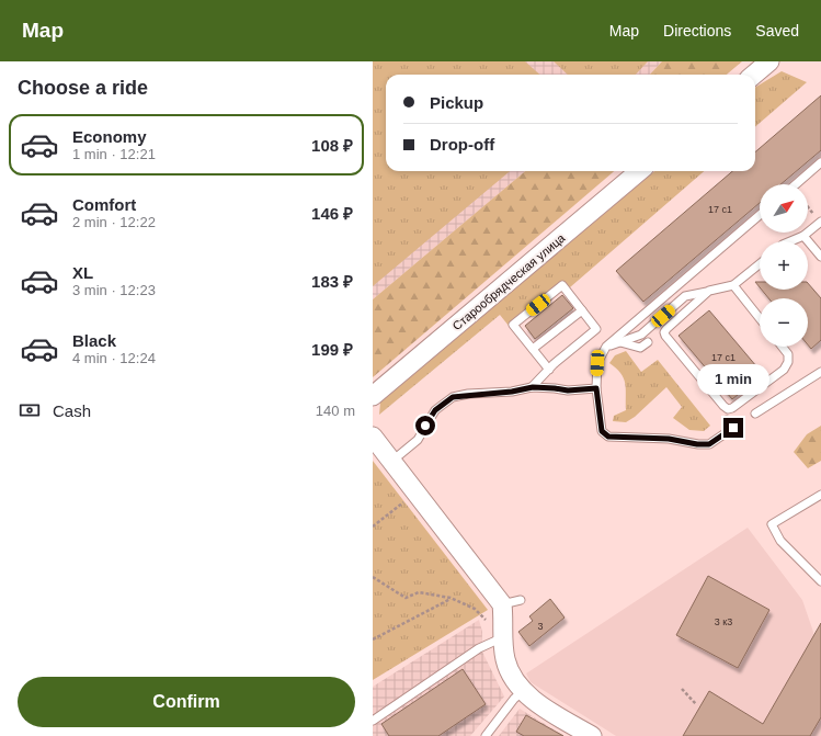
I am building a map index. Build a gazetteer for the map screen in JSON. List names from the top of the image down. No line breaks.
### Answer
{"streets":{"street":["Старообрядческая улица"]},"house_numbers":["17 с1","17 с1","3 к3","3"],"north":"top right","page":{"header":"Map","nav":["Map","Directions","Saved"],"heading":"Choose a ride","banner":["Pickup","Drop-off"],"list":[{"name":"Economy","note":"1 min · 12:21","value":"108 ₽"},{"name":"Comfort","note":"2 min · 12:22","value":"146 ₽"},{"name":"XL","note":"3 min · 12:23","value":"183 ₽"},{"name":"Black","note":"4 min · 12:24","value":"199 ₽"}],"map_buttons":["+","−"],"bubble":"1 min","pay":["Cash","140 m"],"buttons":"Confirm"}}
